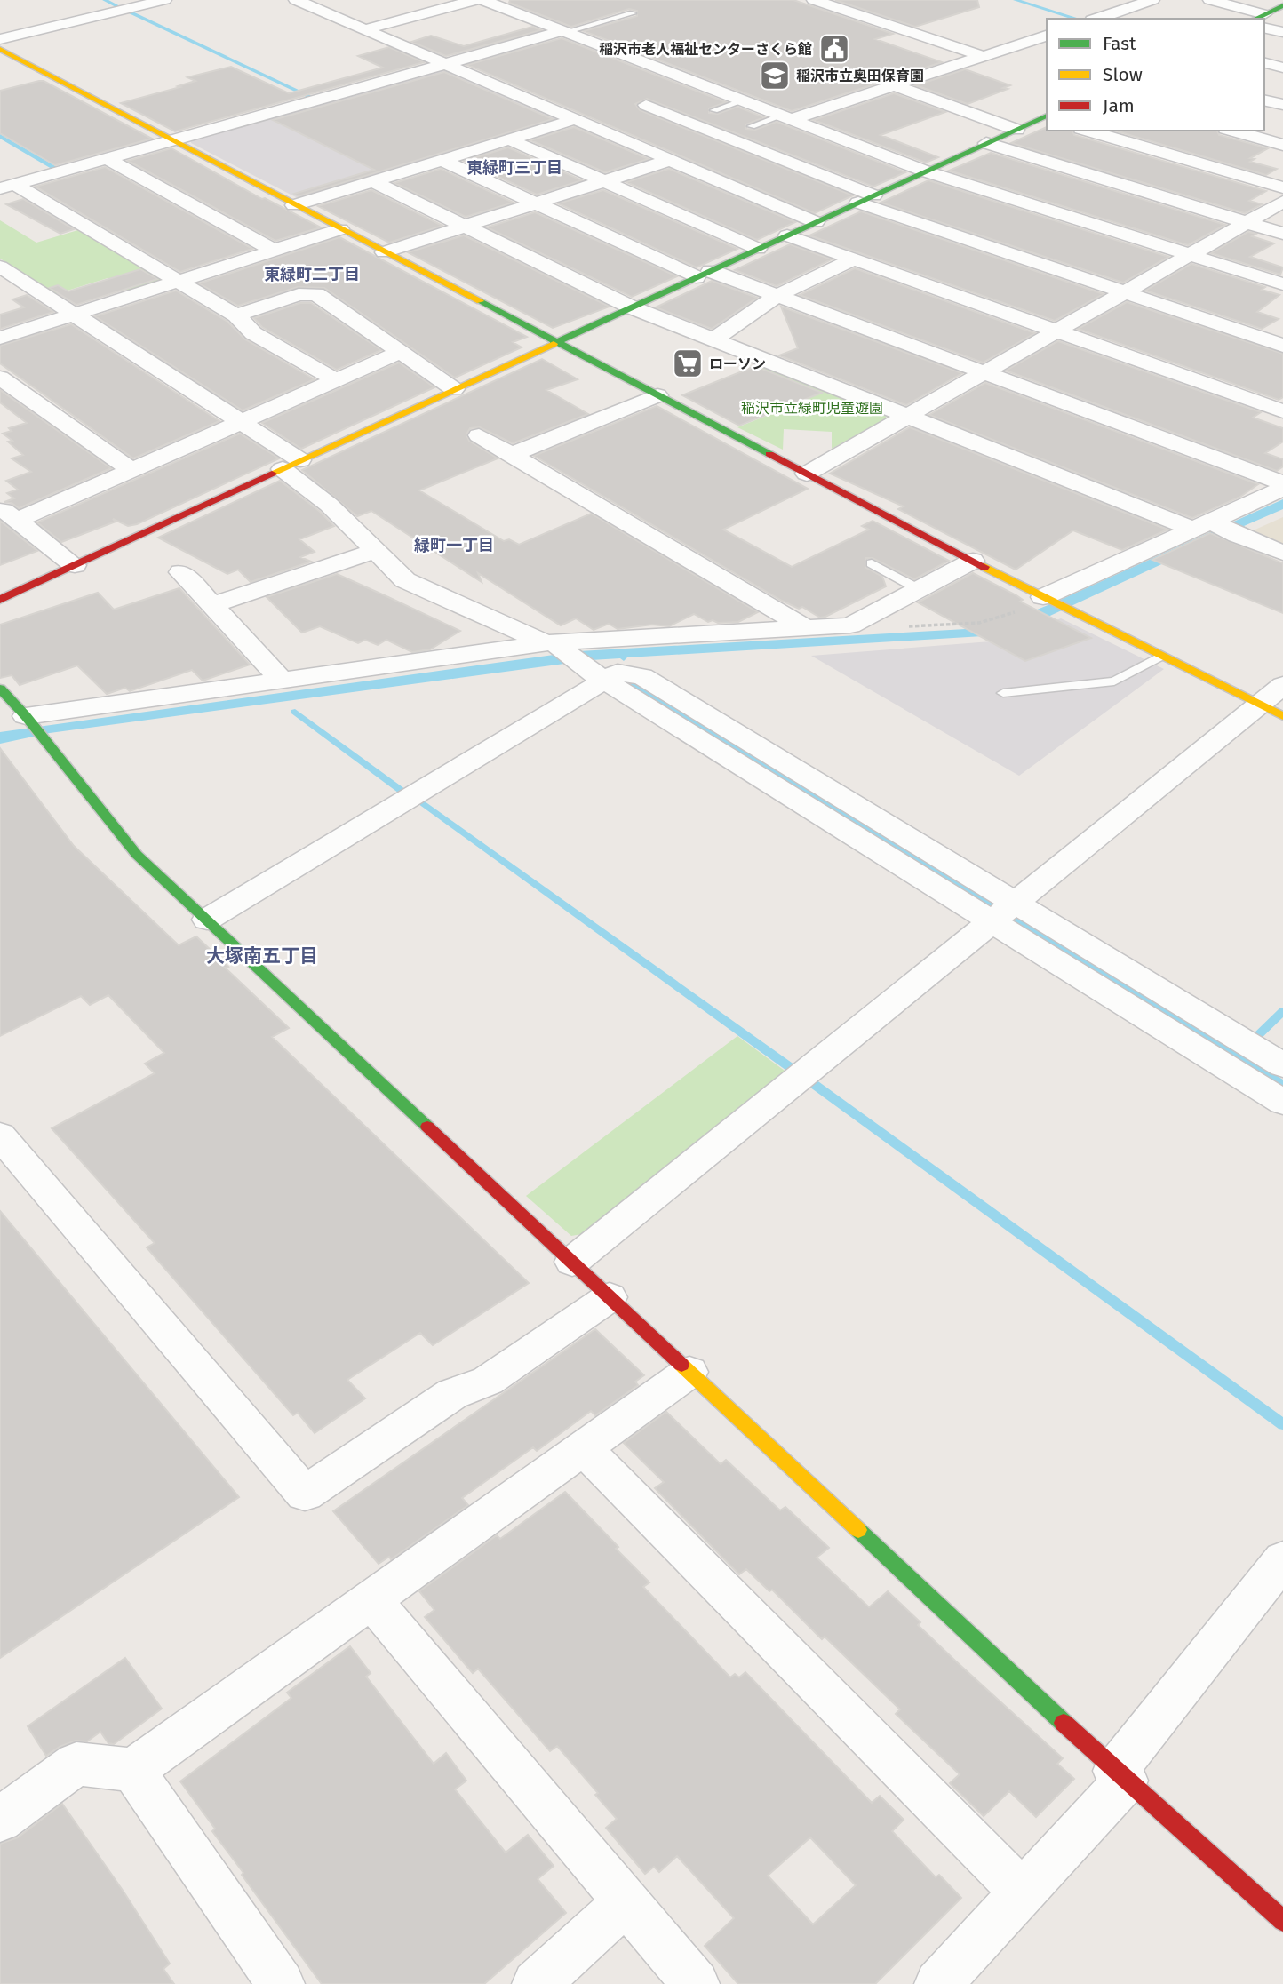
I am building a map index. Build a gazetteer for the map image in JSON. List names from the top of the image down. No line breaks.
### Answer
{"districts":["東緑町三丁目","東緑町二丁目","緑町一丁目","大塚南五丁目"],"parks":["稲沢市立緑町児童遊園"],"places":{"public building":["稲沢市老人福祉センターさくら館"],"school or university":["稲沢市立奥田保育園"],"supermarket":["ローソン"]},"legend":["Fast","Slow","Jam"]}
